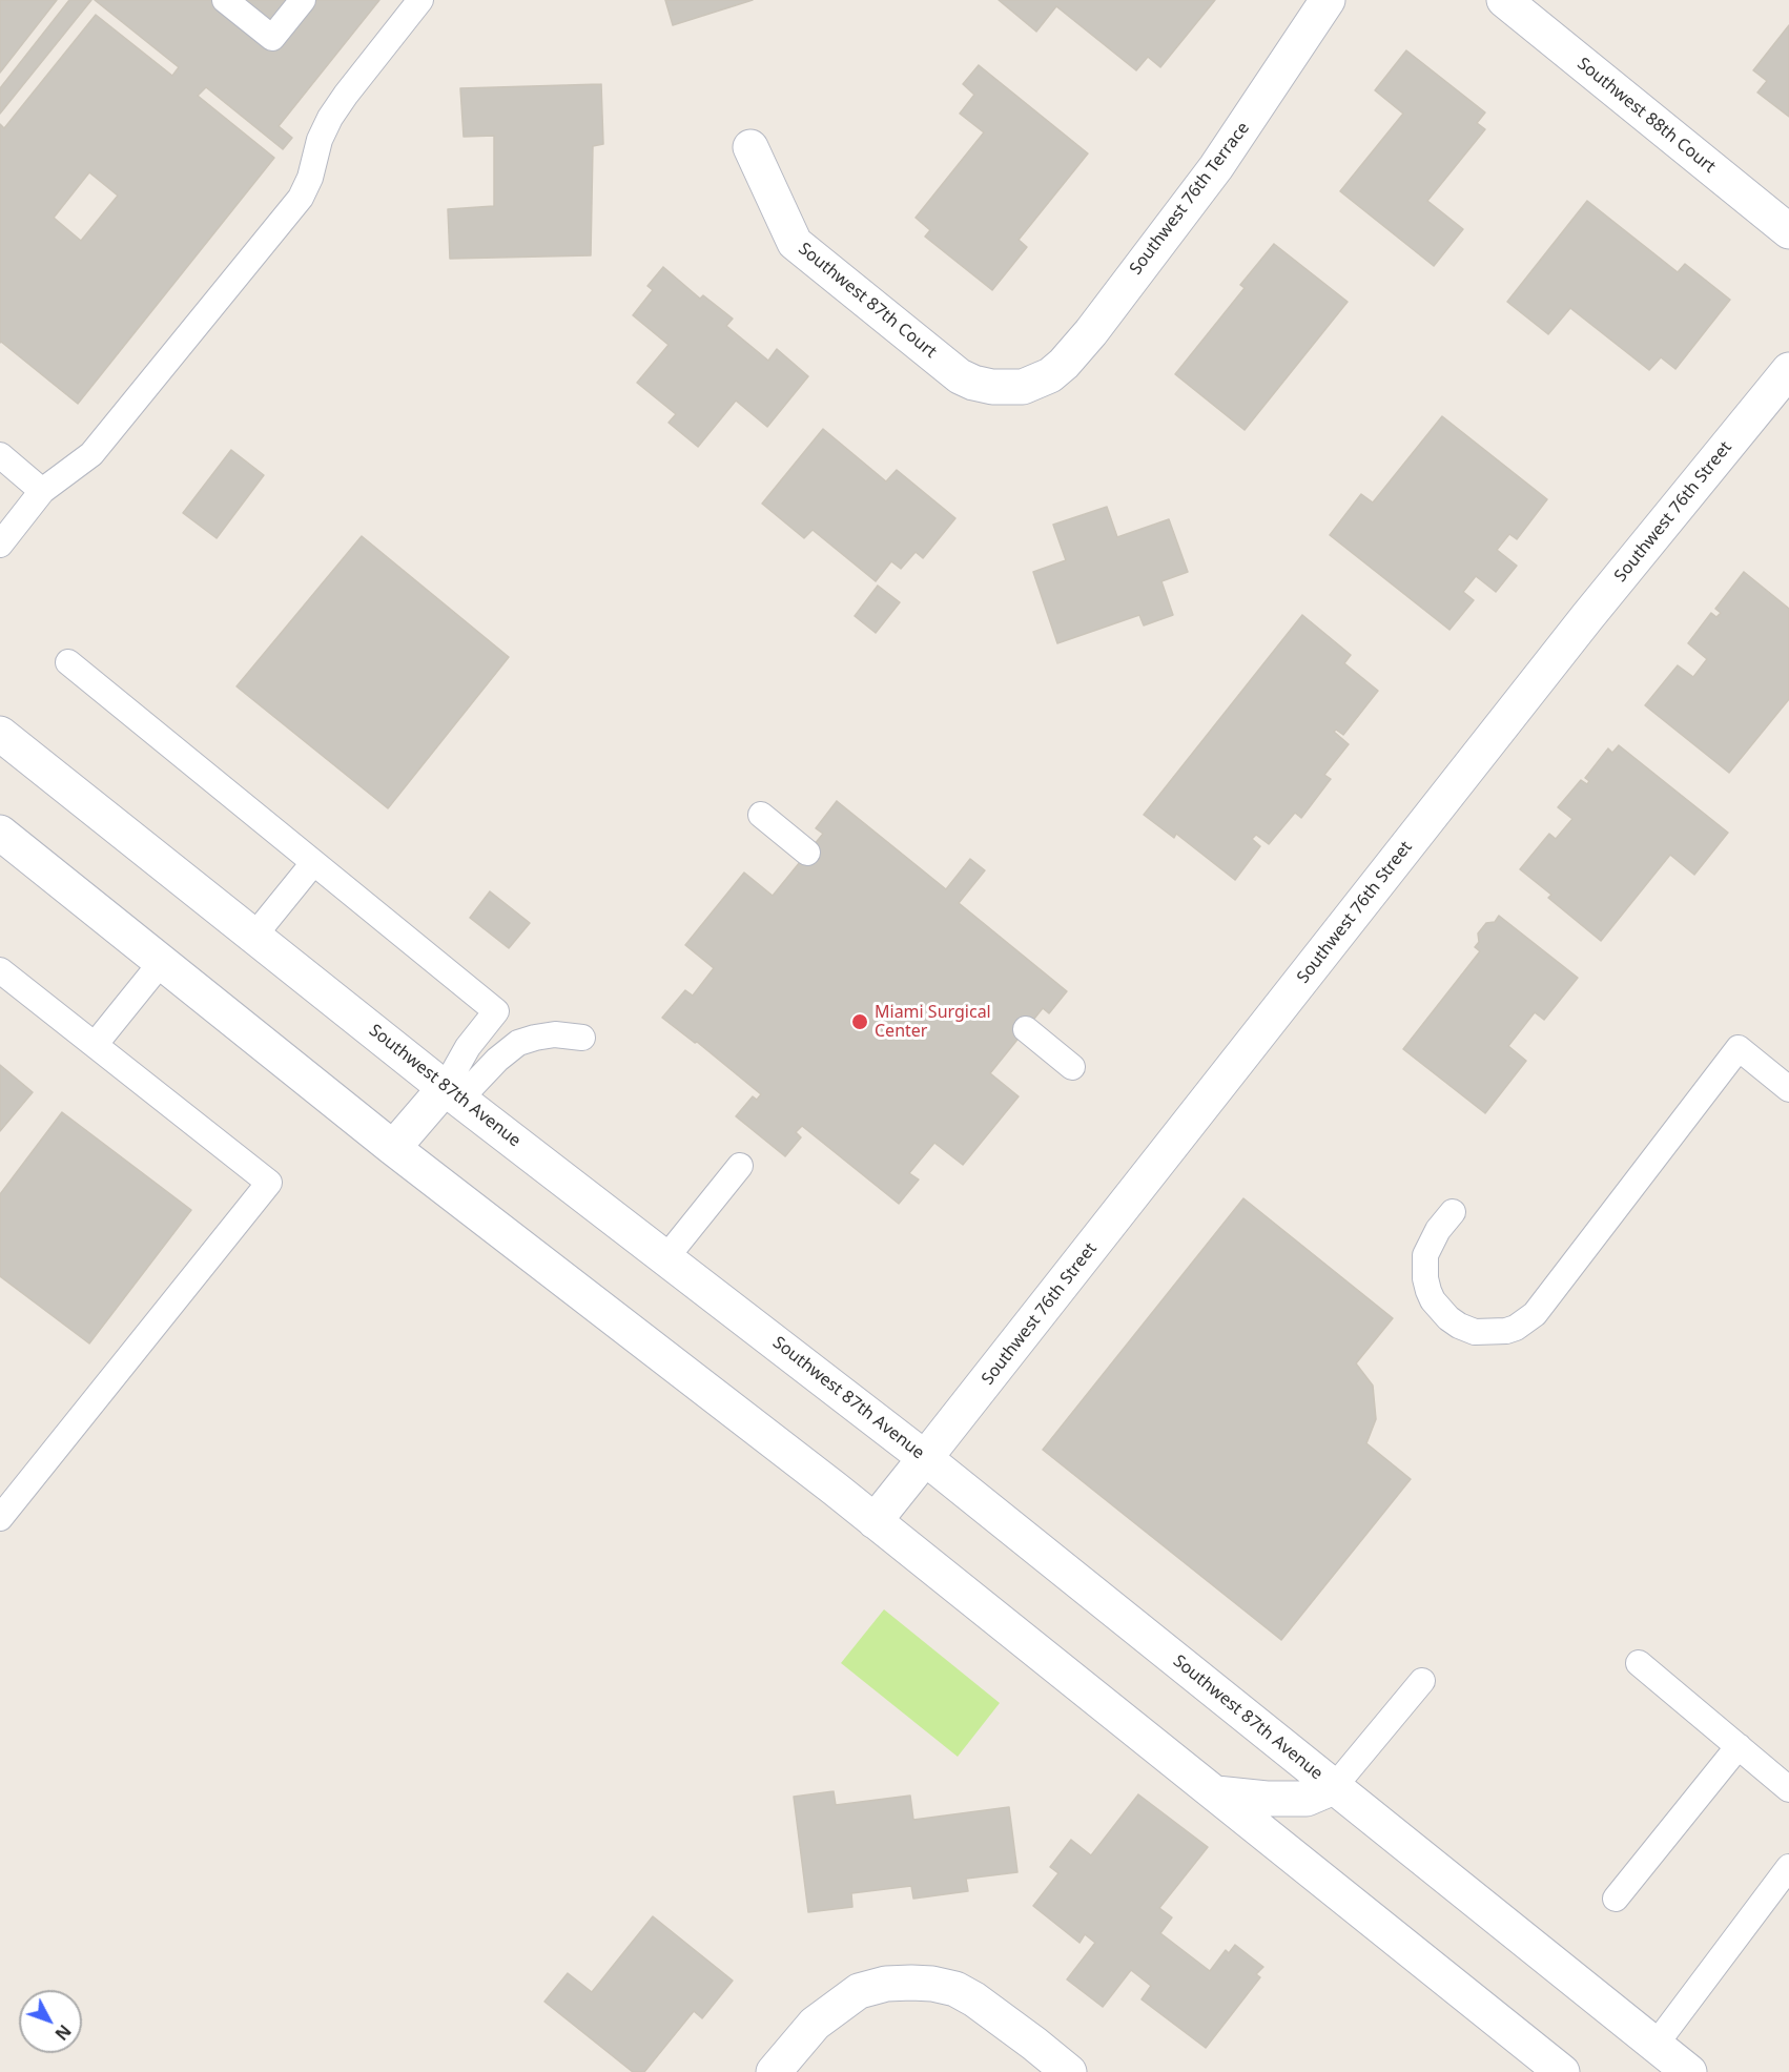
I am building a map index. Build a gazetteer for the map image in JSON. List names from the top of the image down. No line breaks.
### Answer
{"streets":{"main road":["Southwest 88th Court","Southwest 76th Terrace","Southwest 87th Court","Southwest 76th Street","Southwest 87th Avenue"]},"crossings":[["Southwest 76th Terrace","Southwest 87th Court"],["Southwest 76th Street","Southwest 87th Avenue"]],"places":["Miami Surgical Center"],"north":"bottom right"}
